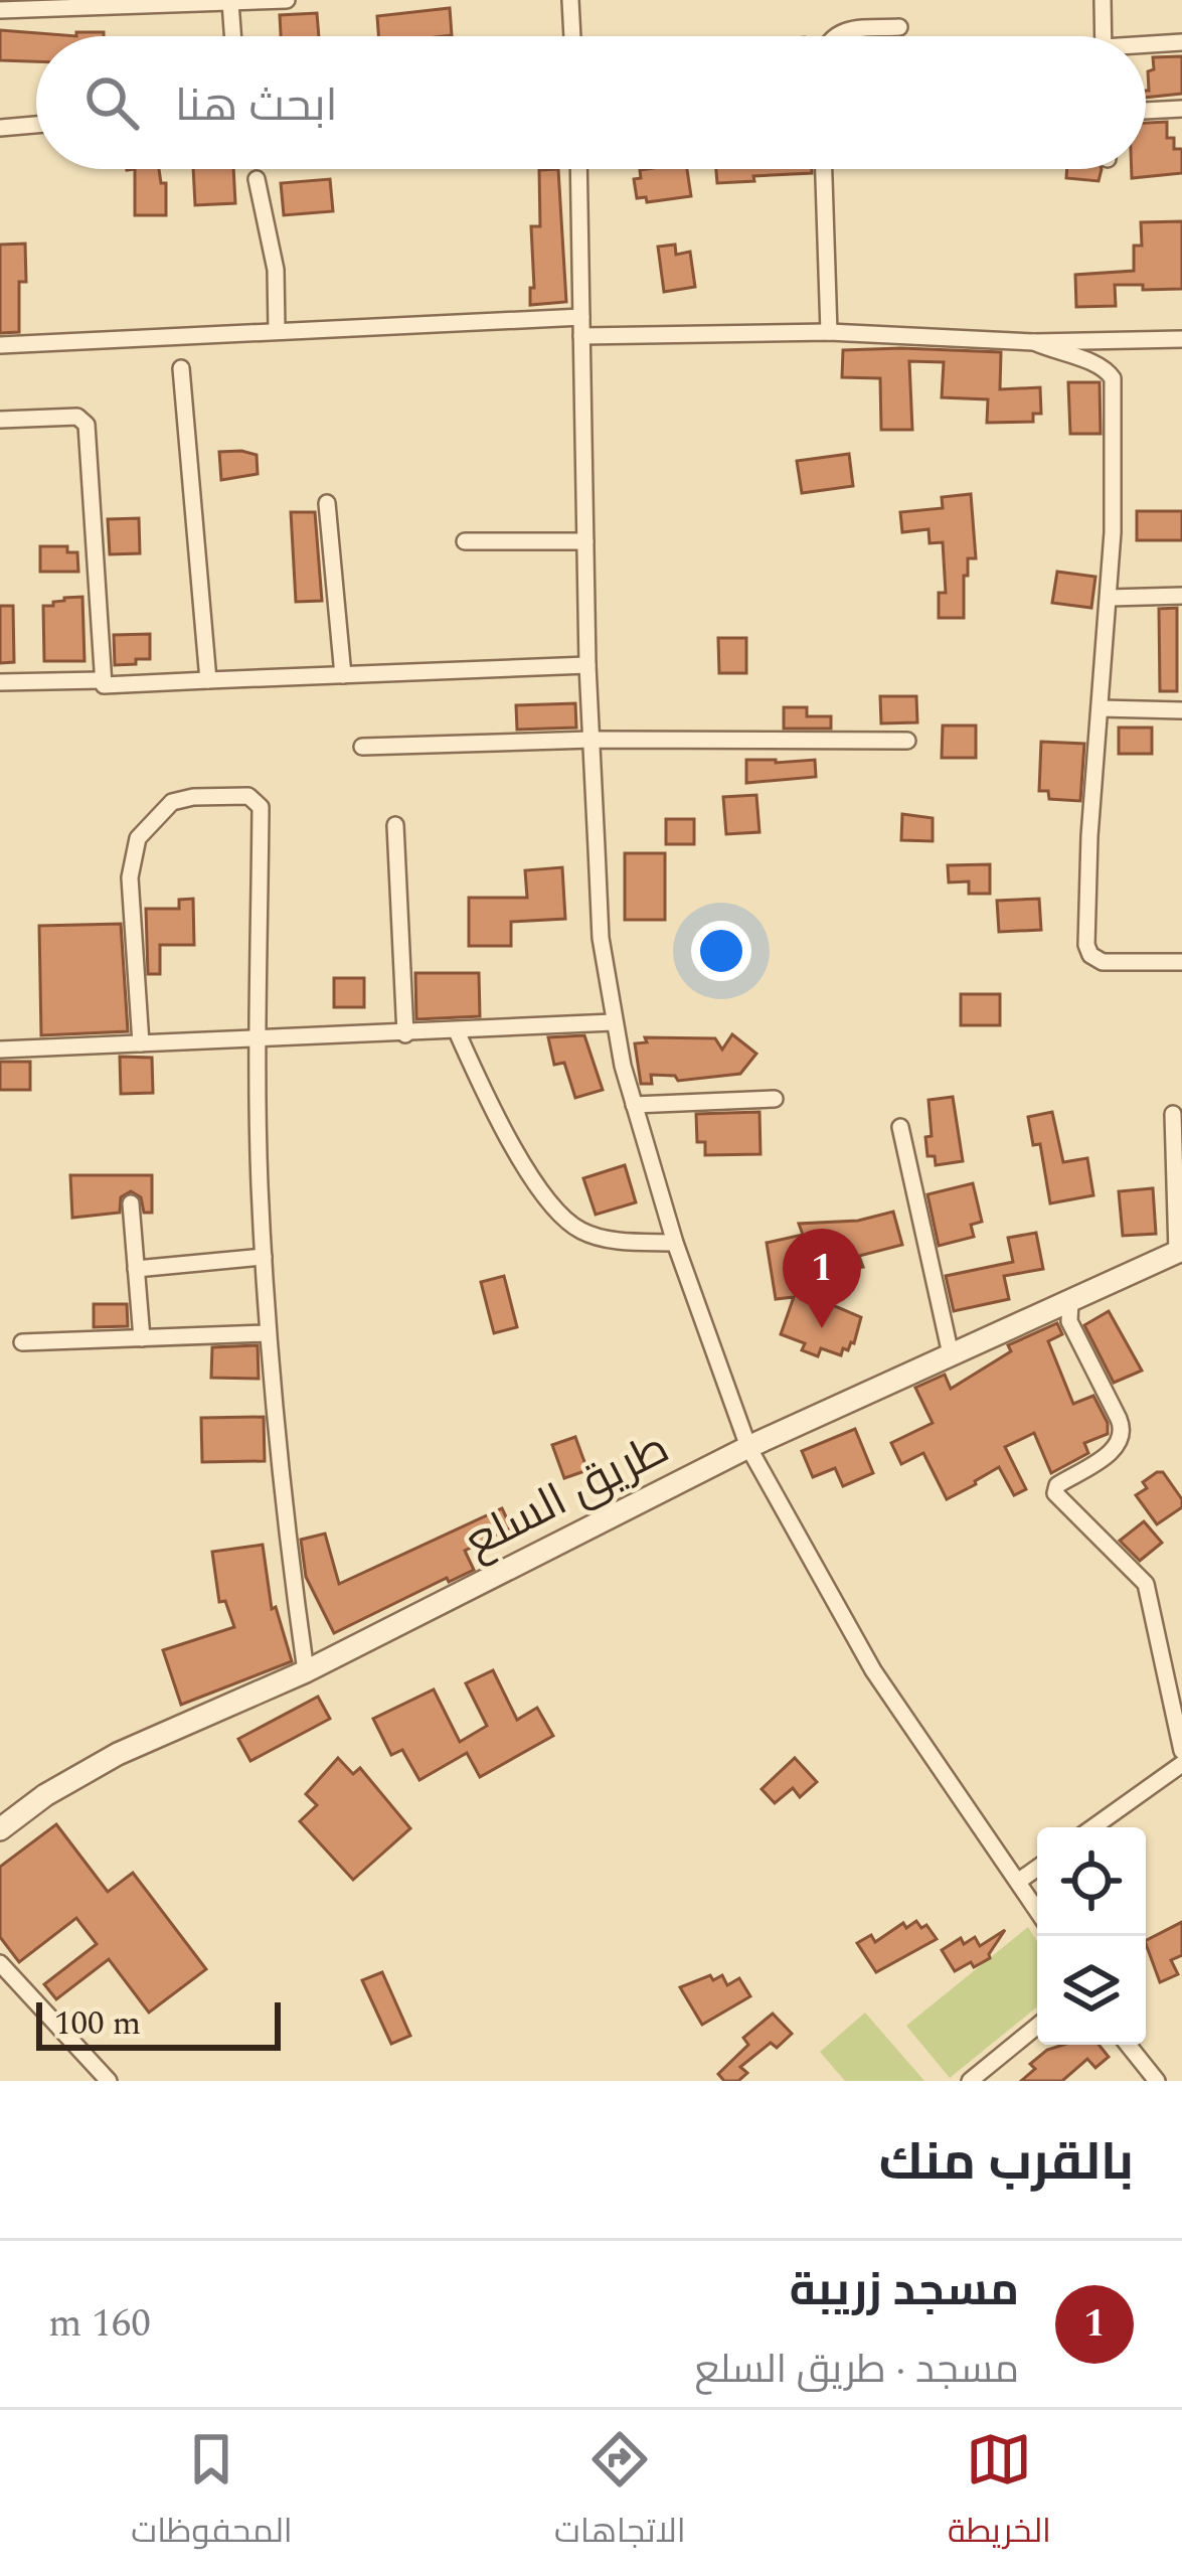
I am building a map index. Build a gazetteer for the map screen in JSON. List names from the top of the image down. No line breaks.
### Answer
{"streets":{"street":["طريق السلع"]},"scale_bar":"100 m","page":{"search":"ابحث هنا","pins":"1","scale":"100 m","heading":"بالقرب منك","list":[{"mark":"1","name":"مسجد زريبة","note":"مسجد · طريق السلع","value":"160 m"}],"nav":["الخريطة","الاتجاهات","المحفوظات"]}}
